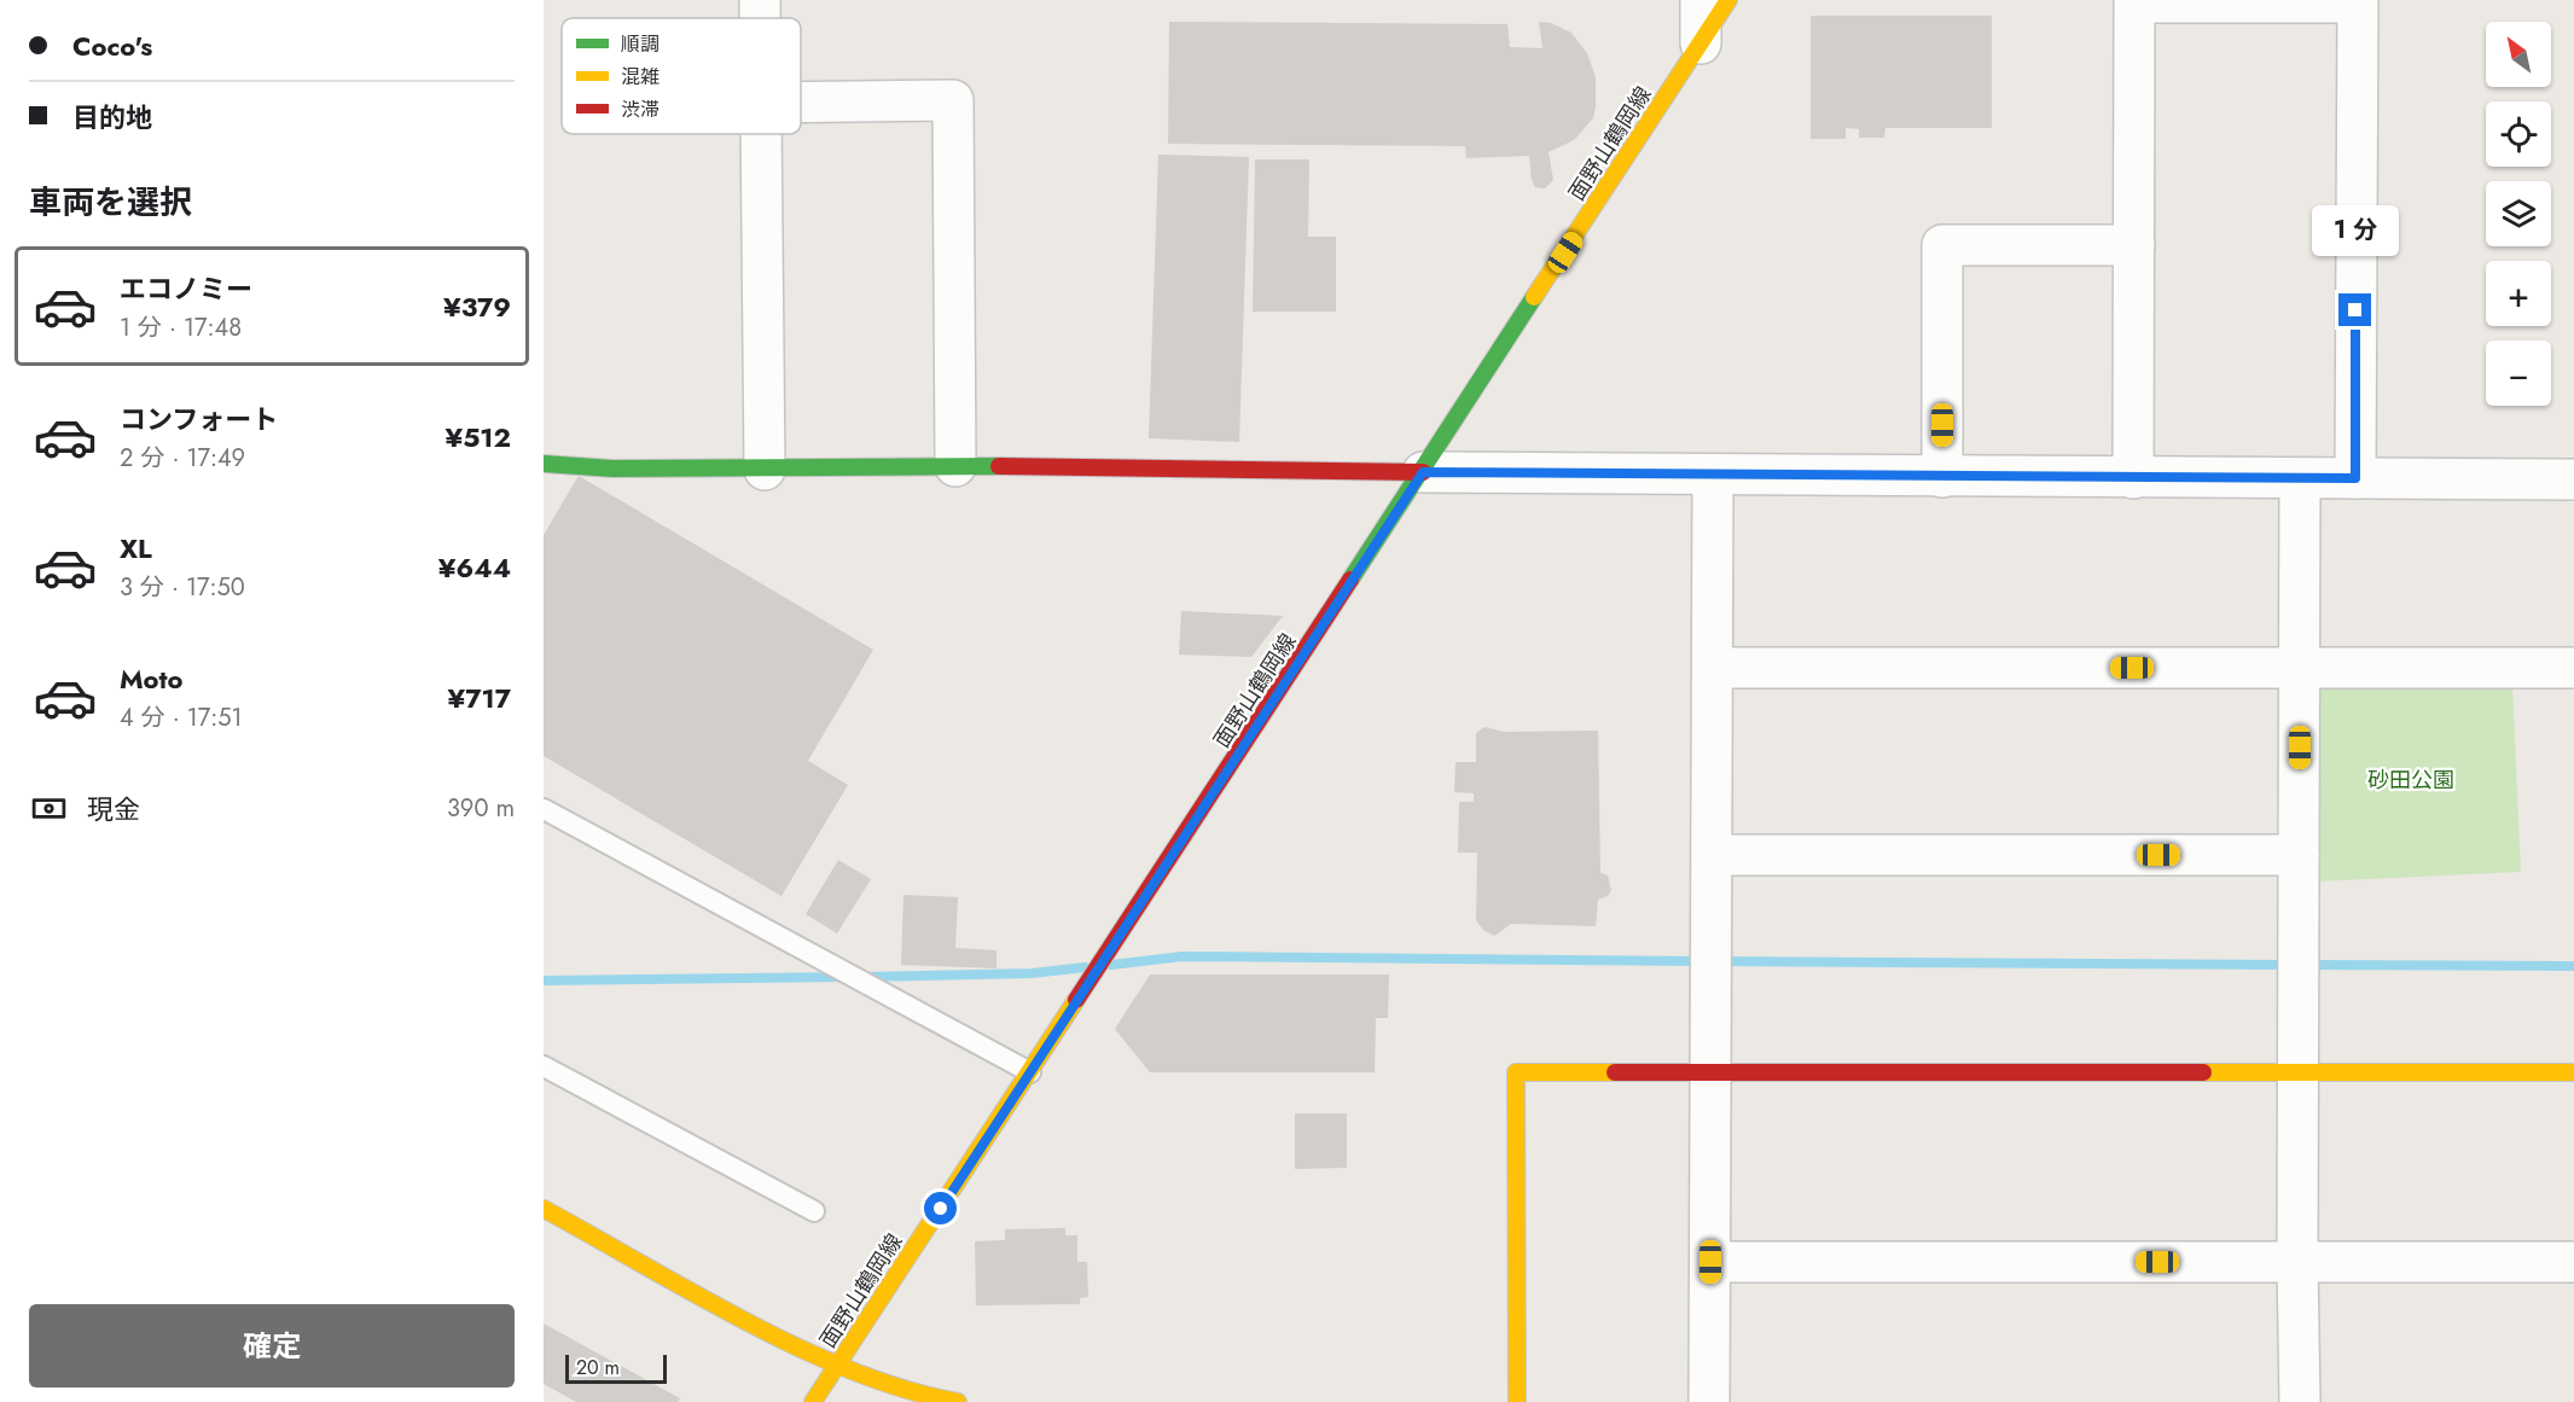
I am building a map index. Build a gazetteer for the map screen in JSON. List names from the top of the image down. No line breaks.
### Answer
{"streets":{"street":["面野山鶴岡線"]},"parks":["砂田公園"],"legend":["順調","混雑","渋滞"],"scale_bar":"20 m","north":"top left","page":{"banner":["Coco's","目的地"],"map_buttons":["+","−"],"heading":"車両を選択","bubble":"1 分","list":[{"name":"エコノミー","note":"1 分 · 17:48","value":"¥379"},{"name":"コンフォート","note":"2 分 · 17:49","value":"¥512"},{"name":"XL","note":"3 分 · 17:50","value":"¥644"},{"name":"Moto","note":"4 分 · 17:51","value":"¥717"}],"pay":["現金","390 m"],"buttons":"確定","scale":"20 m"}}
